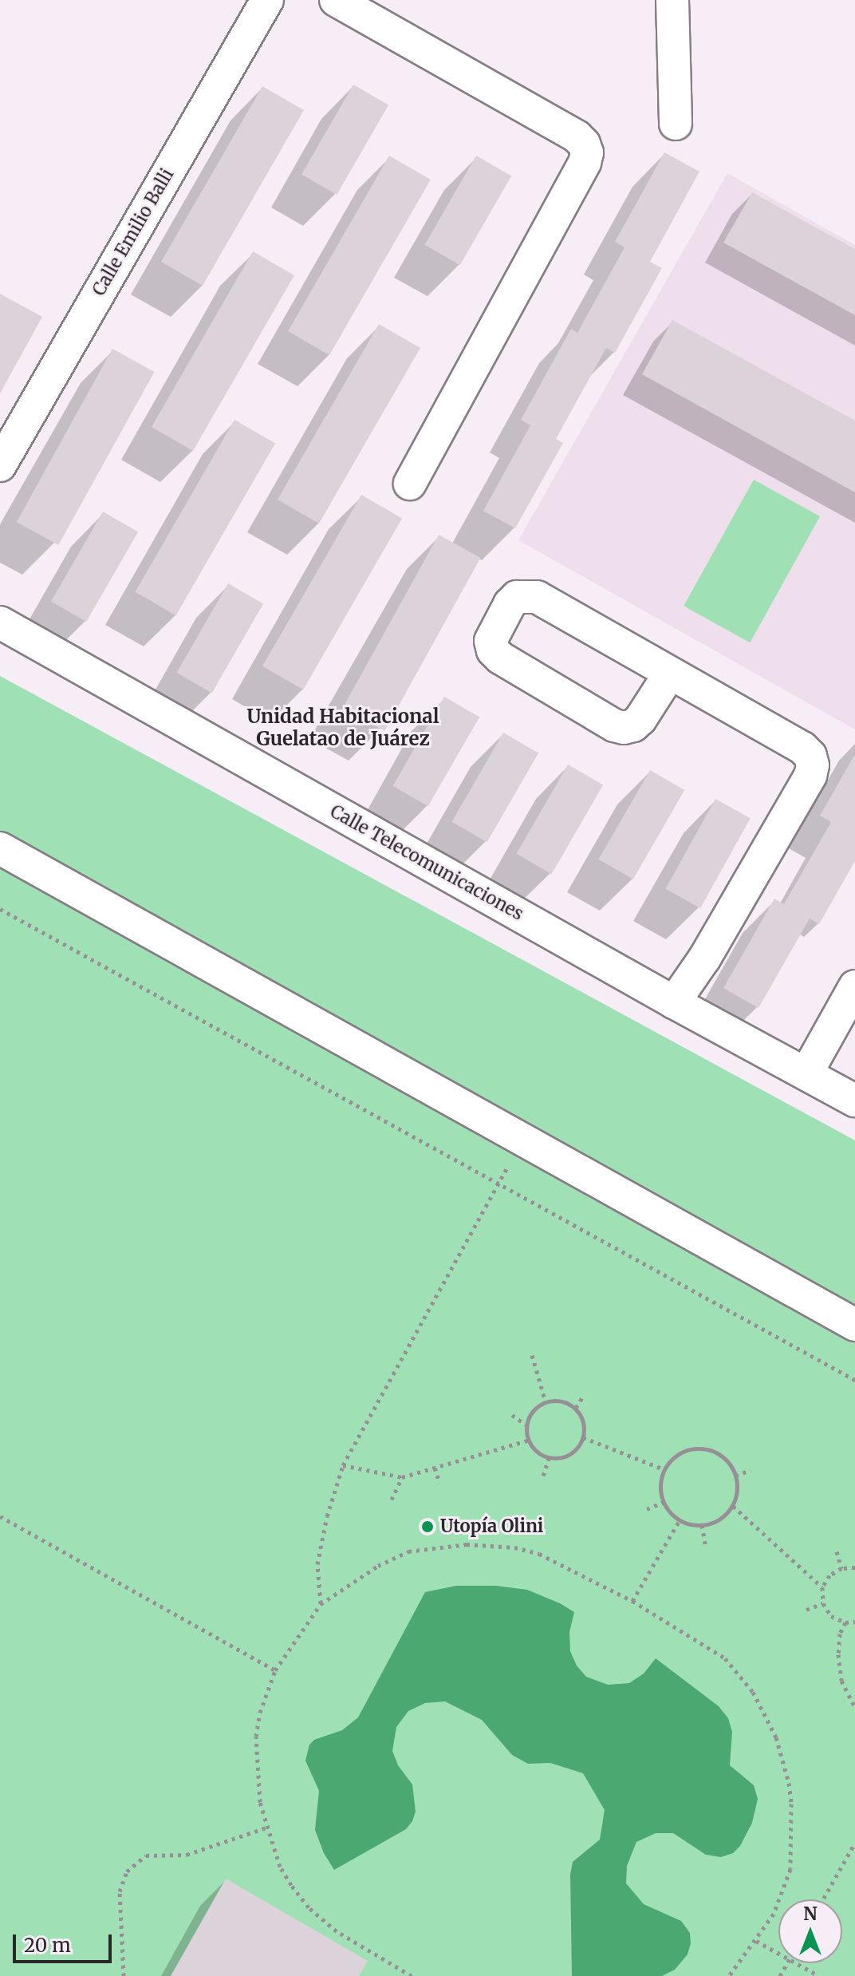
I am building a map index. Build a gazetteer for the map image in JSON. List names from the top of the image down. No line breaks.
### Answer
{"streets":{"street":["Calle Emilio Balli","Calle Telecomunicaciones"]},"districts":["Unidad Habitacional Guelatao de Juárez"],"places":["Utopía Olini"],"scale_bar":"20 m","north":"top"}
